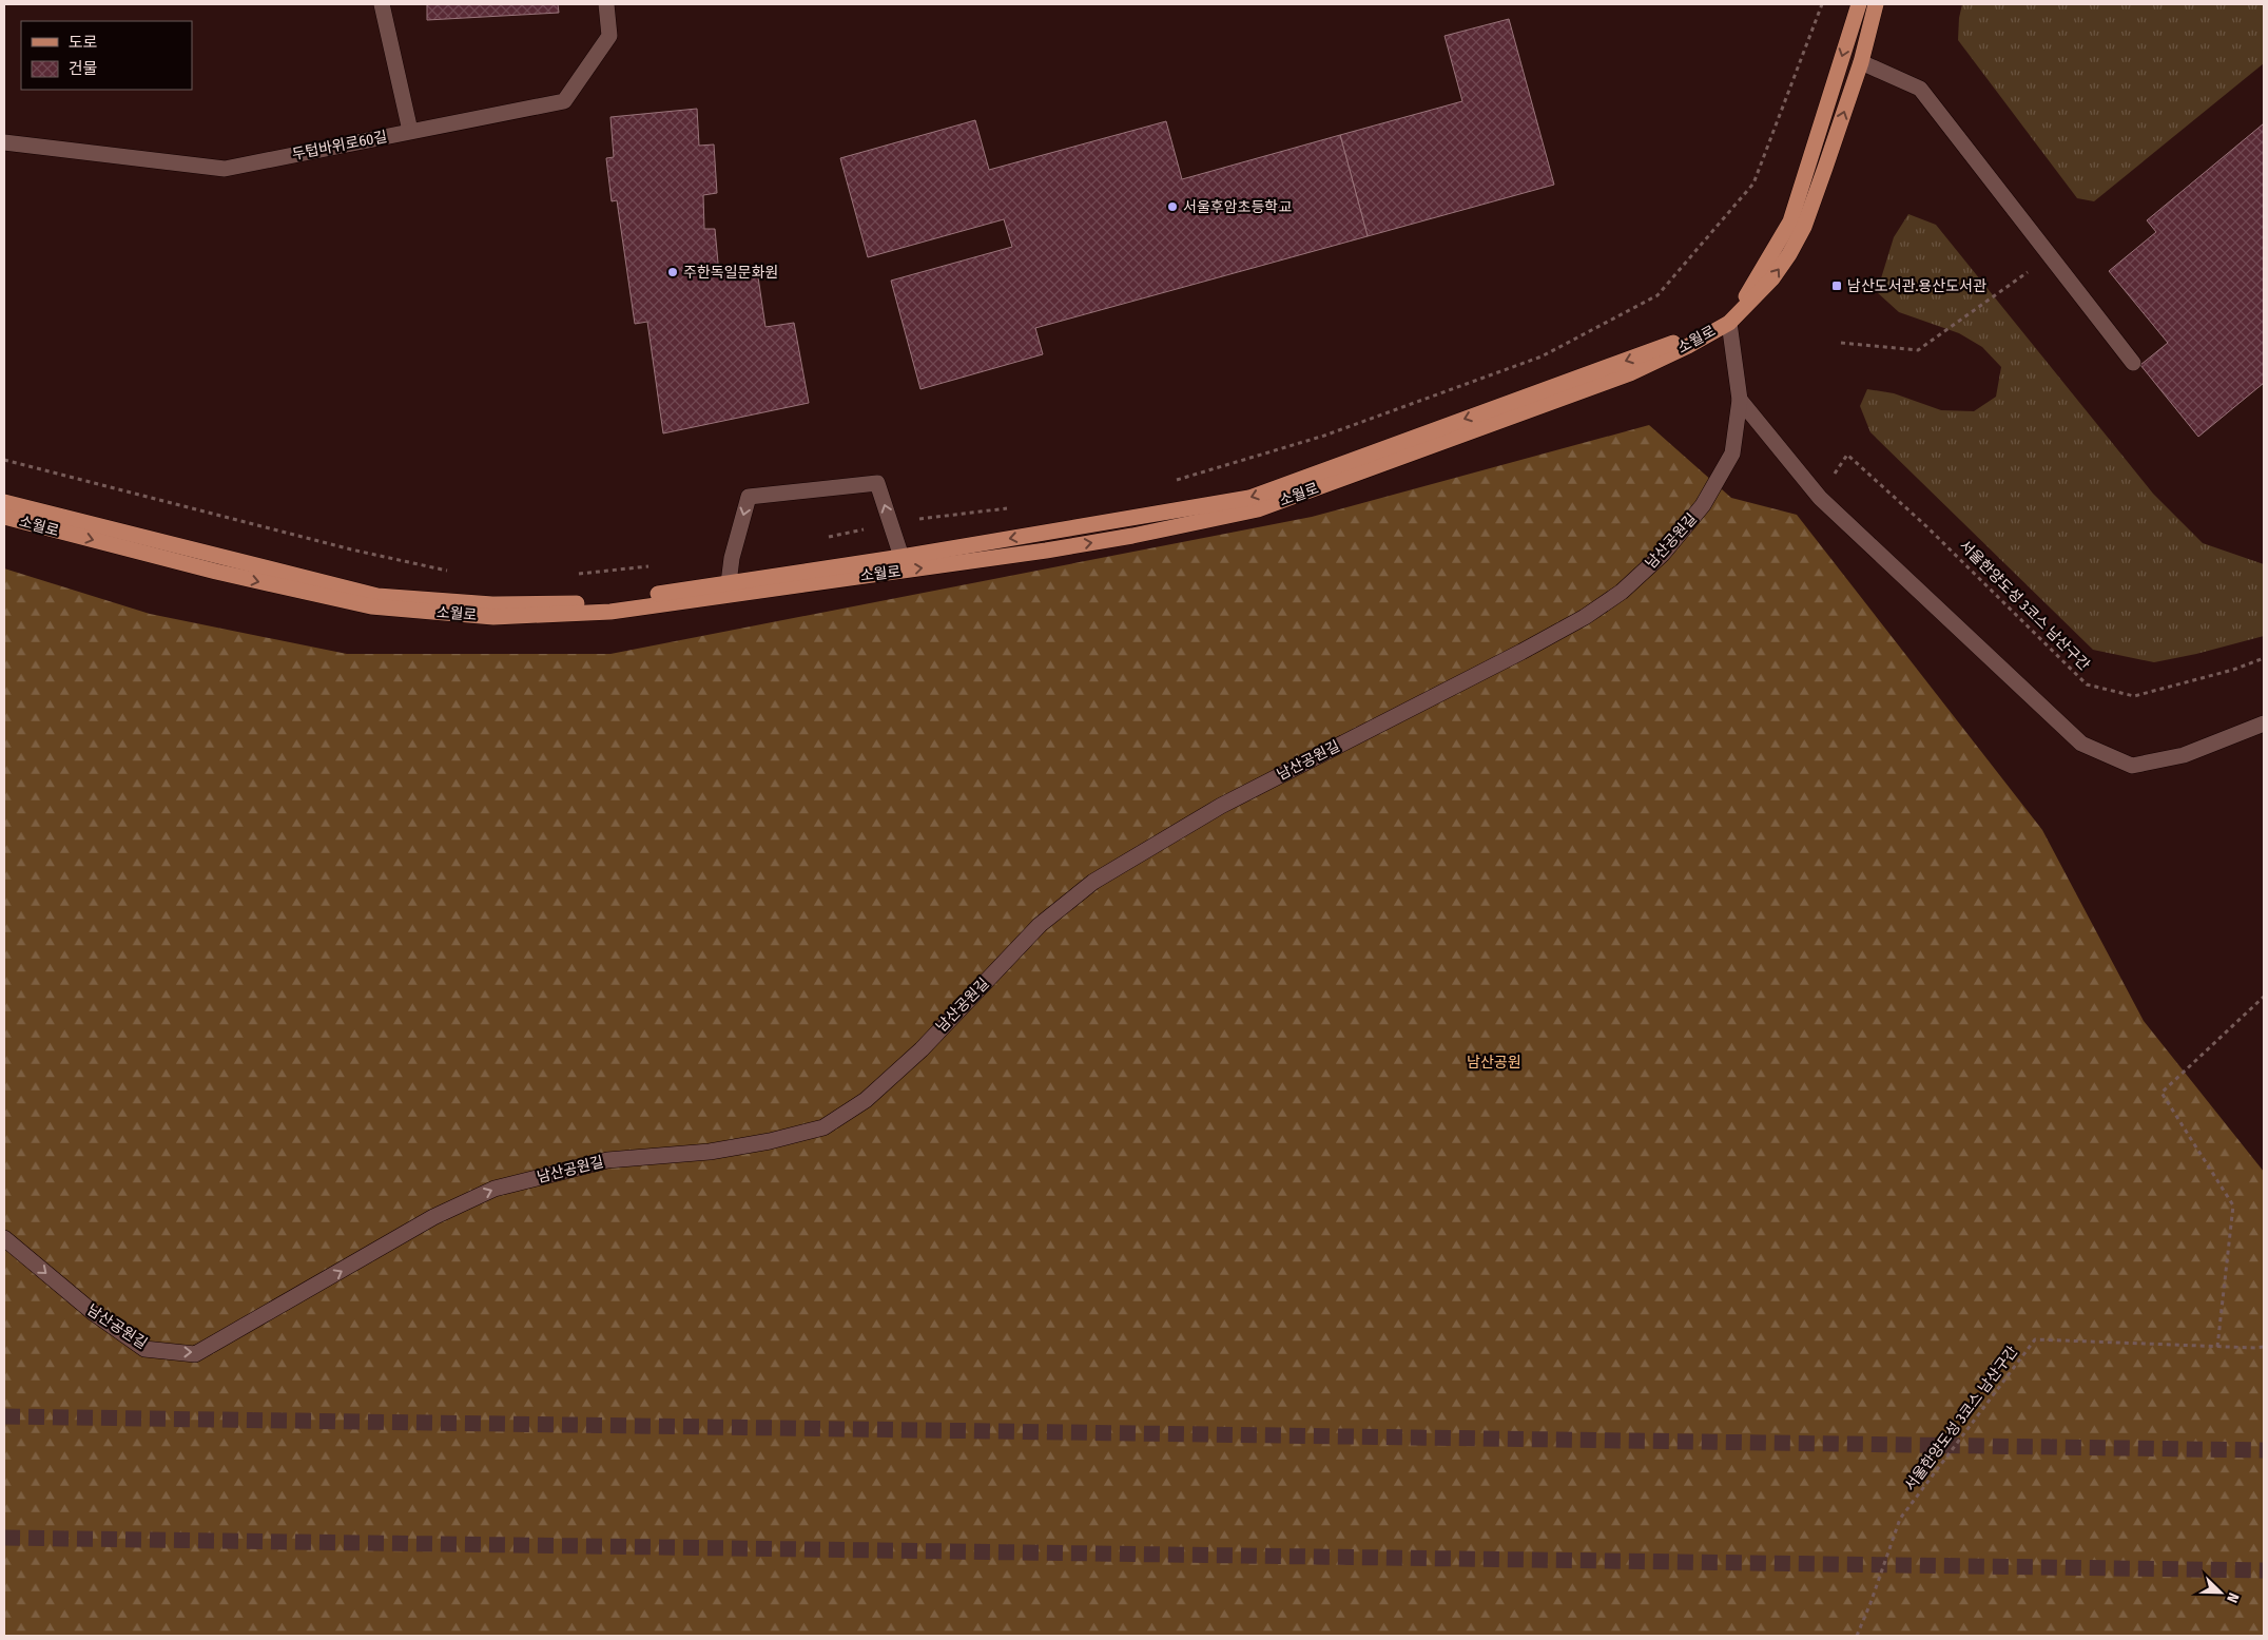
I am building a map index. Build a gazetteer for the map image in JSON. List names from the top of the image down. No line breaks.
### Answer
{"streets":{"main road":["소월로"],"street":["두텁바위로60길","남산공원길"],"path":["서울한양도성 3코스 남산구간"]},"crossings":[["소월로","남산공원길"]],"one_way":["남산공원길"],"parks":["남산공원"],"places":{"other":["서울후암초등학교","주한독일문화원"],"transit":["남산도서관.용산도서관"]},"legend":["도로","건물"],"north":"bottom right"}
